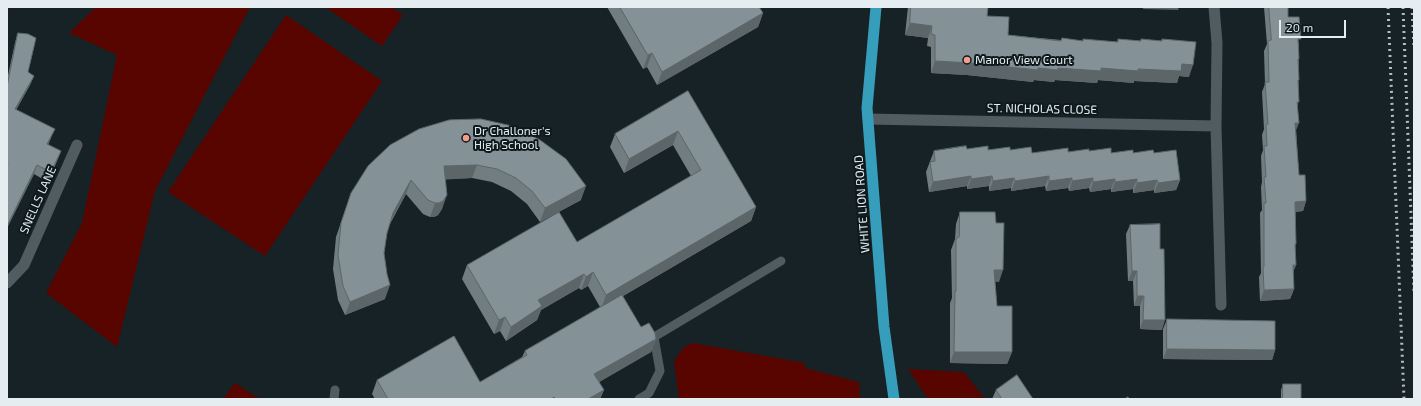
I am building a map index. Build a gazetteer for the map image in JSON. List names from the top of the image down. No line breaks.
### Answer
{"streets":{"main road":["WHITE LION ROAD"],"street":["ST. NICHOLAS CLOSE","SNELLS LANE"]},"crossings":[["ST. NICHOLAS CLOSE","WHITE LION ROAD"]],"places":["Manor View Court","Dr Challoner's High School"],"scale_bar":"20 m"}
